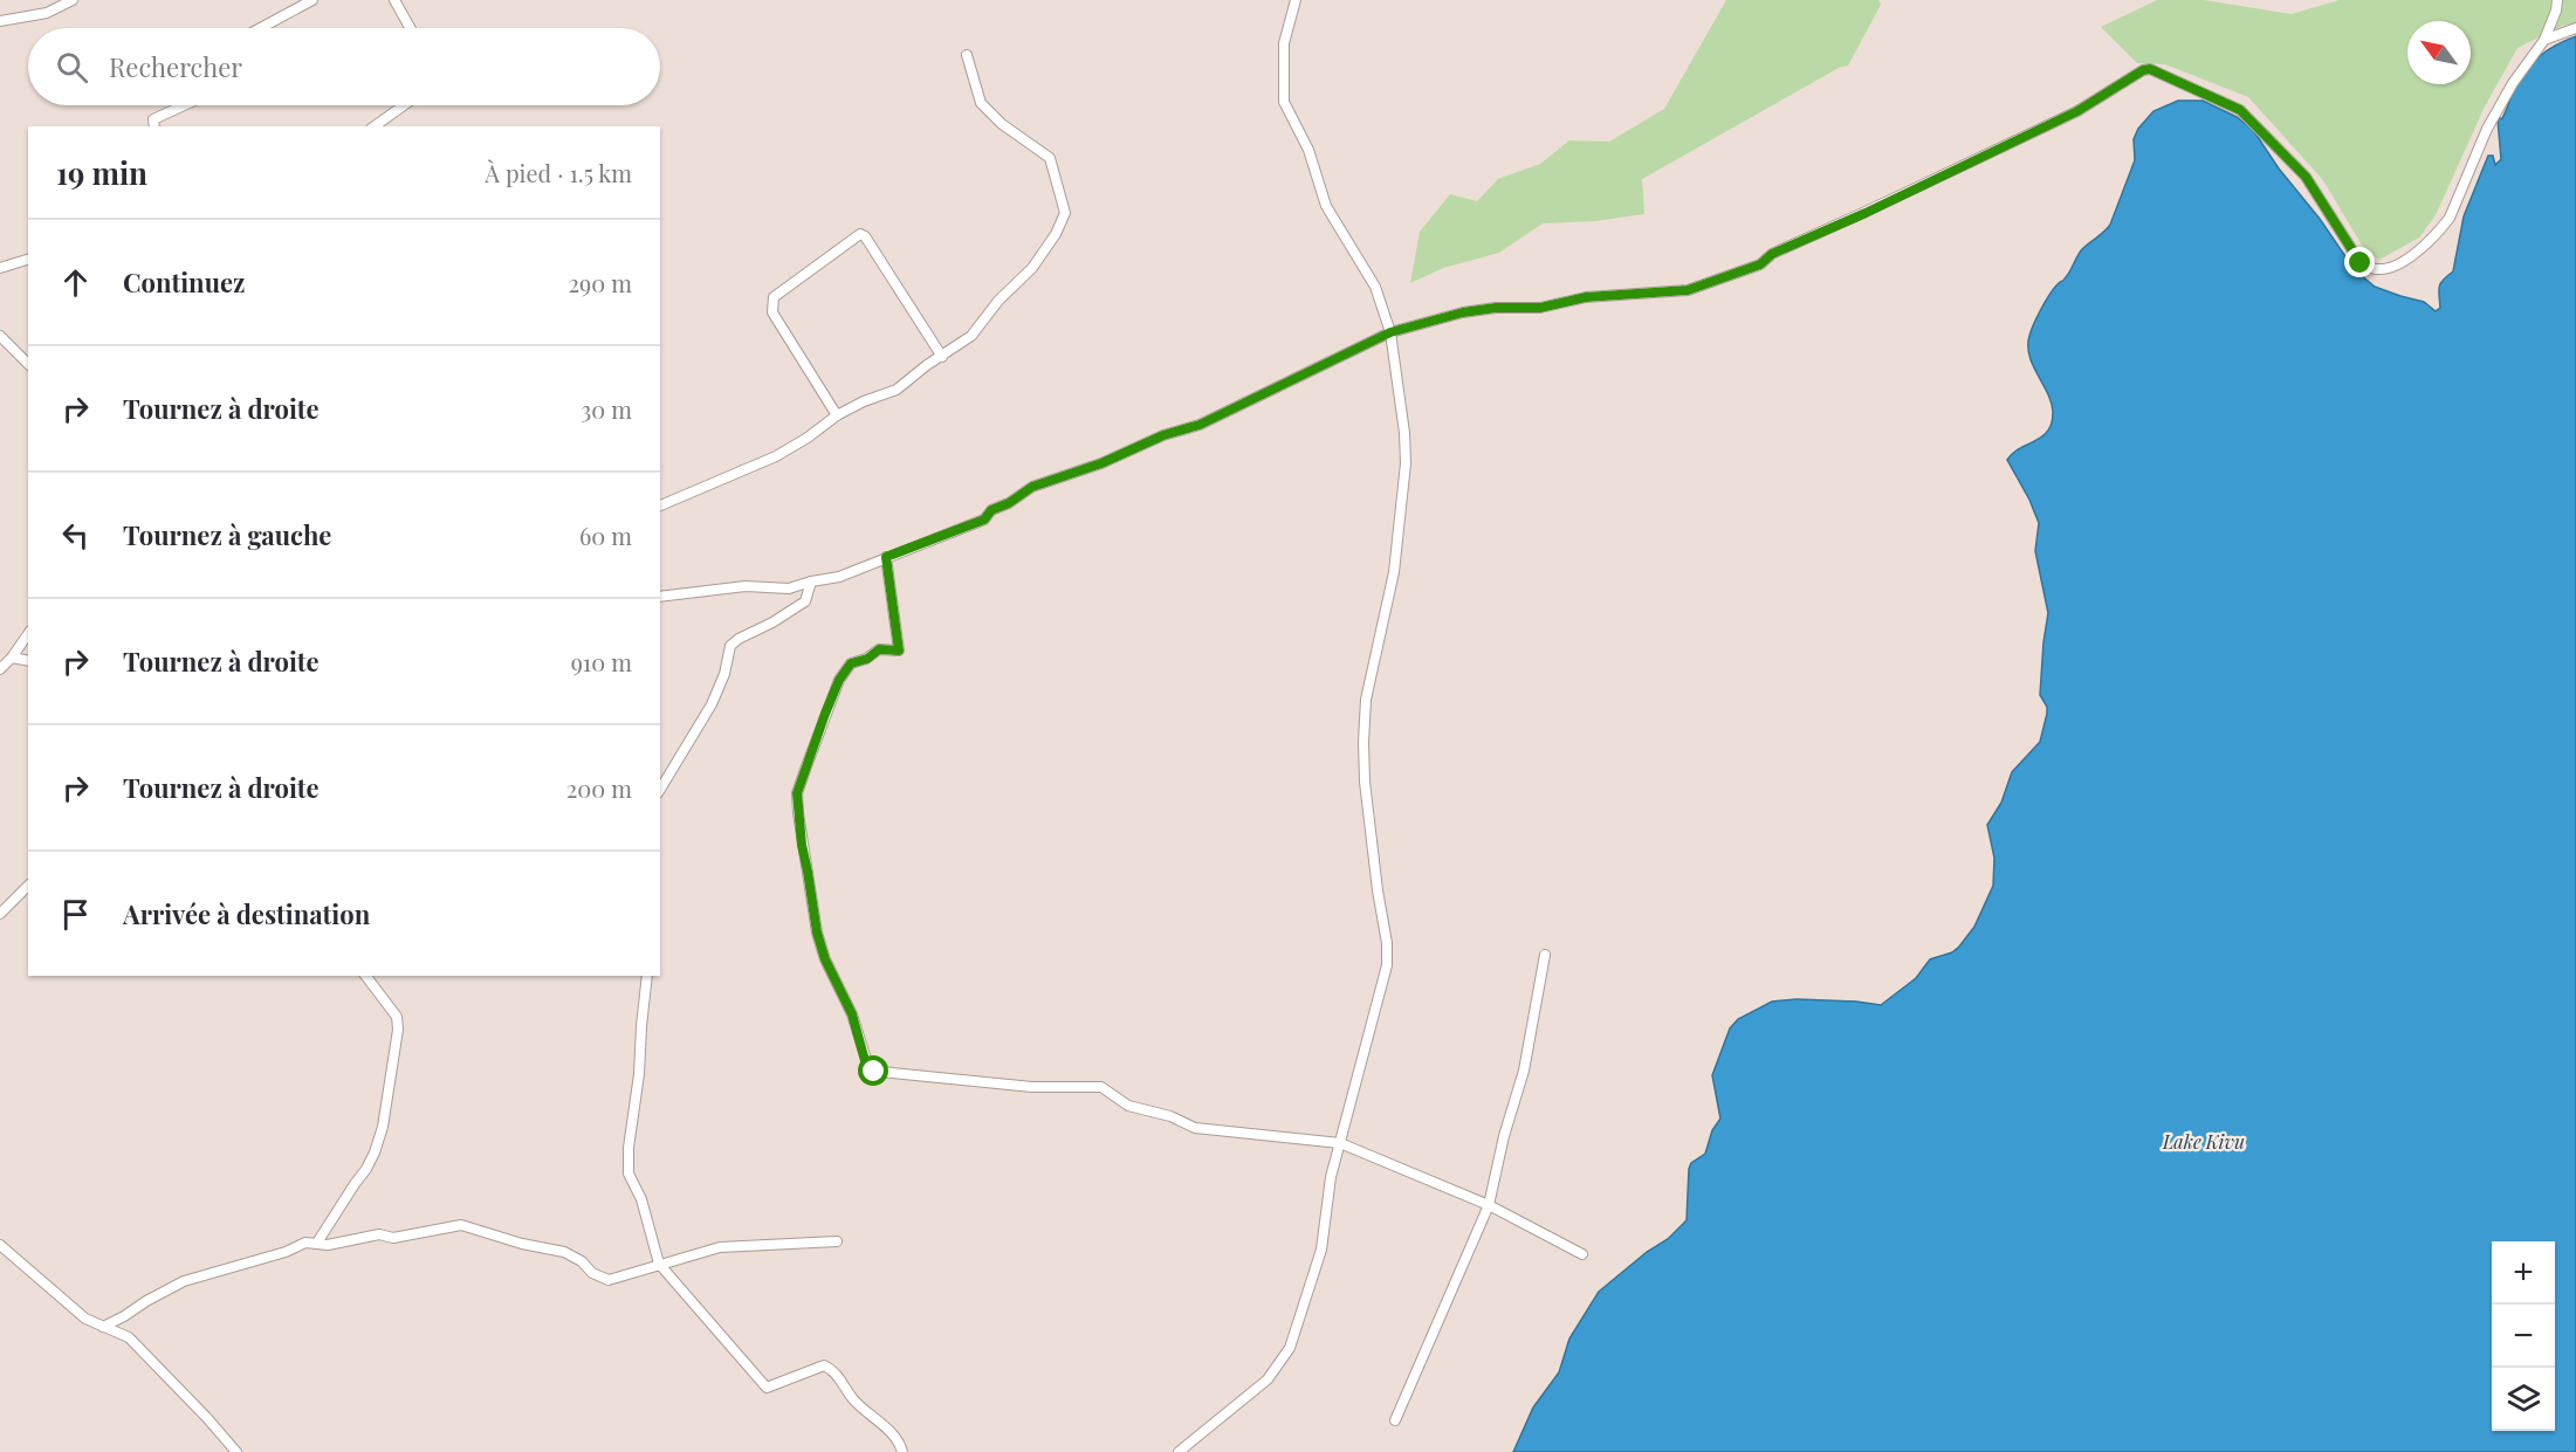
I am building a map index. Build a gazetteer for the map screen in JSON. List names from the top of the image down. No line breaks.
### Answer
{"water":["Lake Kivu"],"north":"top left","page":{"search":"Rechercher","heading":["19 min","À pied · 1.5 km"],"list":[["Continuez","290 m"],["Tournez à droite","30 m"],["Tournez à gauche","60 m"],["Tournez à droite","910 m"],["Tournez à droite","200 m"],"Arrivée à destination"],"map_buttons":["+","−"]}}
